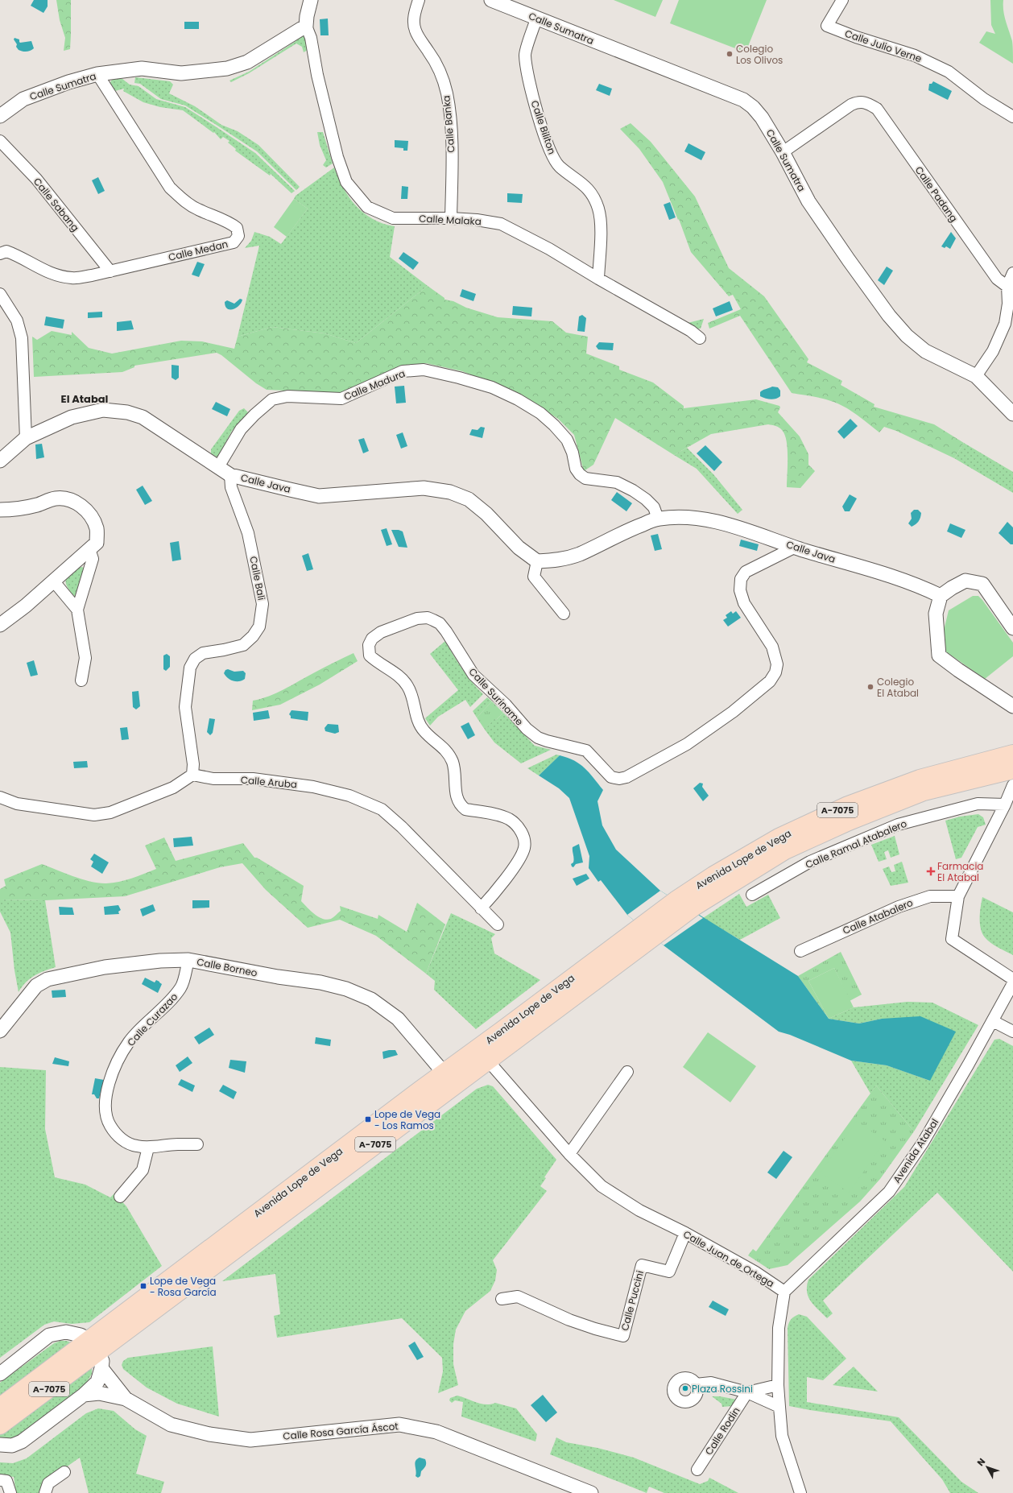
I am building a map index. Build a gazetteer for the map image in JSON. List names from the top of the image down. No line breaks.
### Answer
{"streets":{"main road":["A-7075","Avenida Lope de Vega"],"street":["Calle Sumatra","Calle Julio Verne","Calle Banka","Calle Biliton","Calle Padang","Calle Sabang","Calle Malaka","Calle Medan","Calle Madura","Calle Java","Calle Bali","Calle Suriname","Calle Aruba","Calle Ramal Atabalero","Calle Atabalero","Calle Borneo","Calle Curazao","Avenida Atabal","Calle Juan de Ortega","Calle Puccini","Calle Rosa García Áscot","Calle Rodin"]},"crossings":[["Calle Sumatra","Calle Biliton"],["Calle Sumatra","Calle Padang"],["Calle Sumatra","Calle Malaka"],["Calle Sumatra","Calle Medan"],["Calle Banka","Calle Malaka"],["Calle Biliton","Calle Malaka"],["Calle Sabang","Calle Medan"],["Calle Madura","Calle Java"],["Calle Java","Calle Bali"],["Calle Java","Calle Suriname"],["Calle Bali","Calle Aruba"],["Calle Suriname","Calle Aruba"],["Avenida Lope de Vega","Calle Borneo"],["Avenida Lope de Vega","Calle Juan de Ortega"],["Avenida Lope de Vega","Calle Rosa García Áscot"],["Calle Borneo","Calle Curazao"],["Avenida Atabal","Calle Juan de Ortega"],["Calle Juan de Ortega","Calle Puccini"]],"districts":["El Atabal"],"places":{"other":["Colegio Los Olivos","Colegio El Atabal","Plaza Rossini"],"health":["Farmacia El Atabal"],"transit":["Lope de Vega - Los Ramos","Lope de Vega - Rosa García"]},"north":"top left"}
